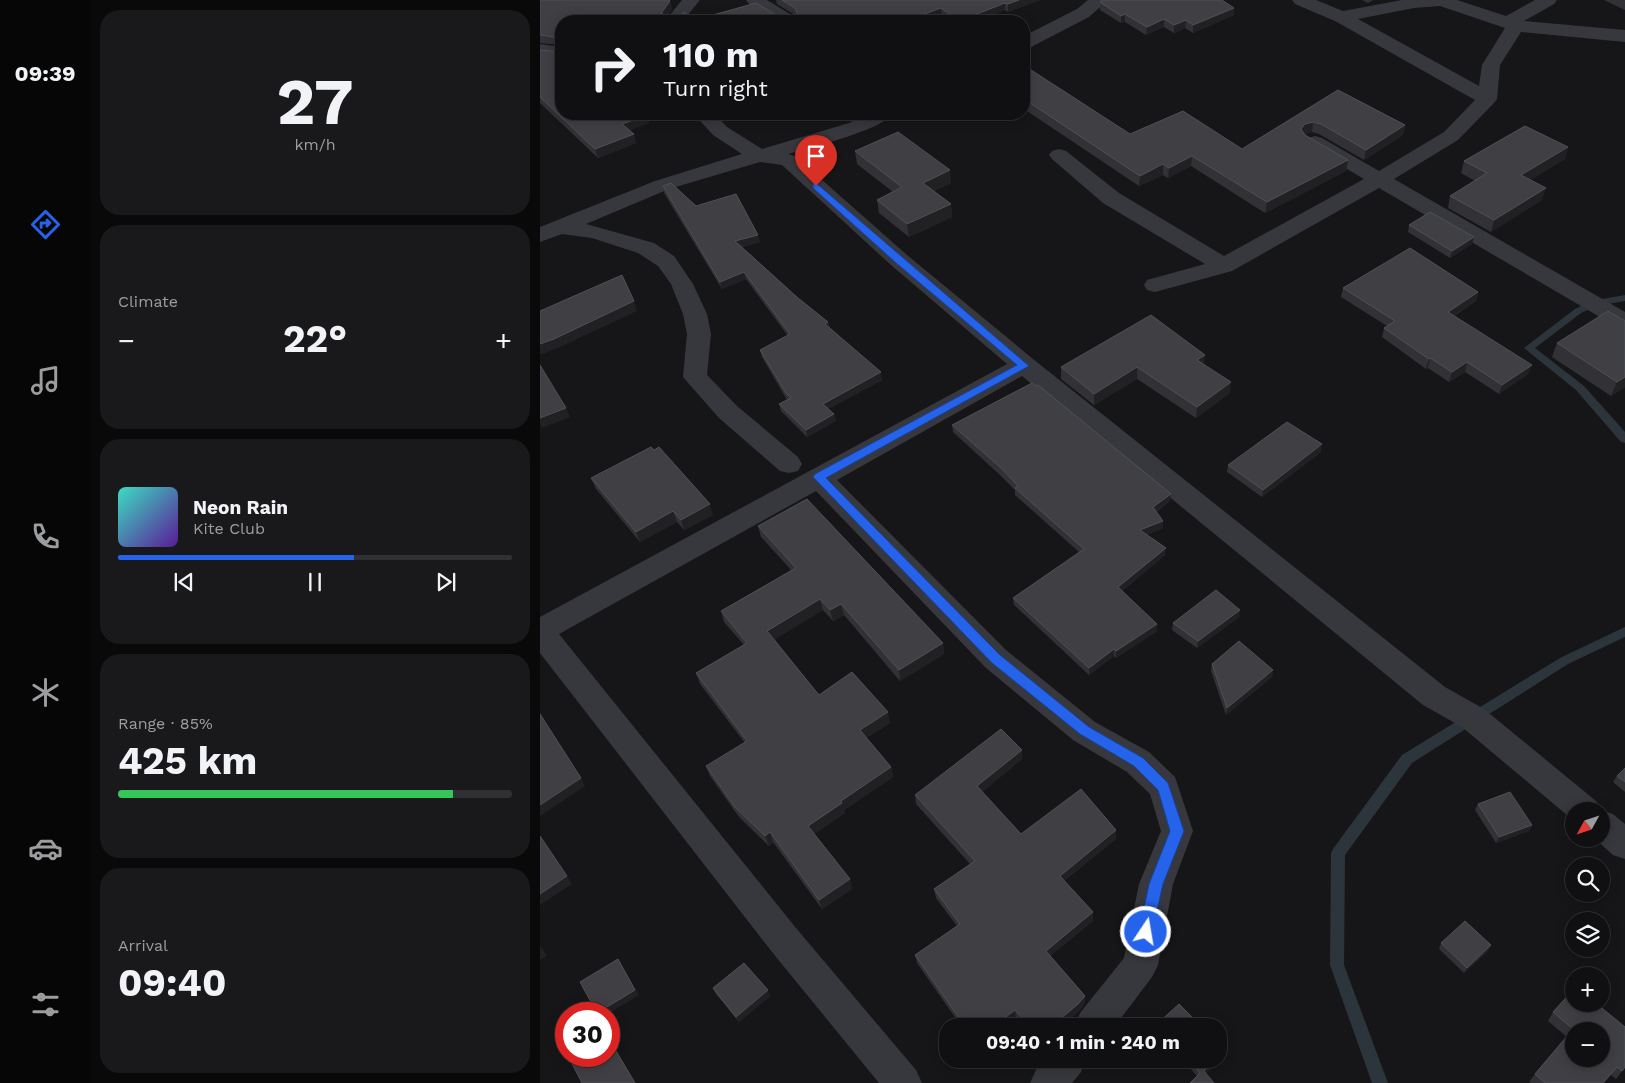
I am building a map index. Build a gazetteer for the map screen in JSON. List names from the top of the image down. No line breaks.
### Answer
{"north":"bottom left","page":{"tabs":"09:39","tile":[["27","km/h"],"Climate",["Range · 85%","425 km"],["Arrival","09:40"]],"turn":["110 m","Turn right"],"heat":["−","22°","+"],"song":["Neon Rain","Kite Club"],"map_buttons":["+","−"],"limit":"30","trip":"09:40 · 1 min · 240 m"}}
